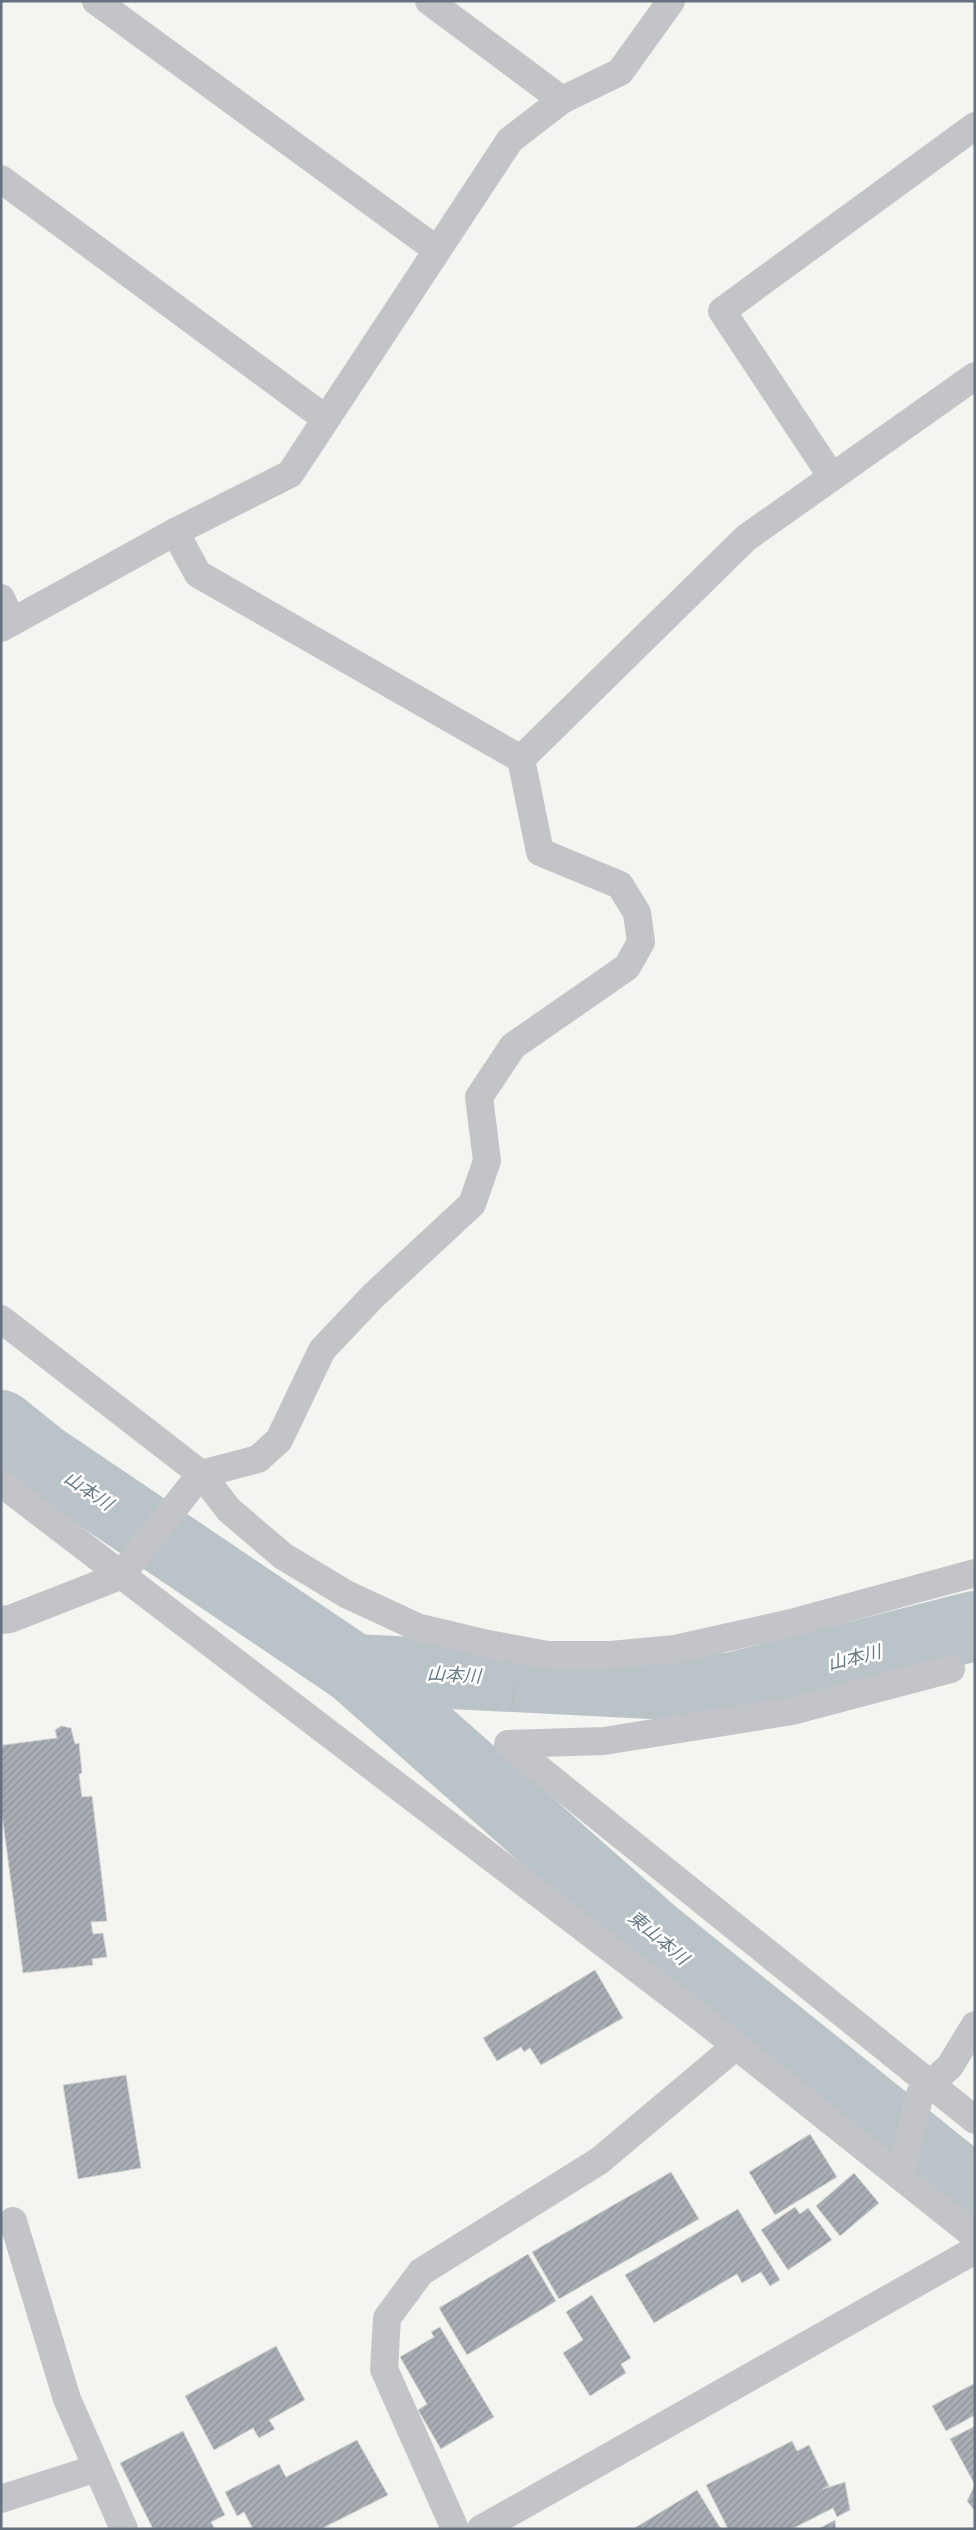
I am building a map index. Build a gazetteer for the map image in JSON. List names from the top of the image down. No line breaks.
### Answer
{"water":["山本川","東山本川"]}
